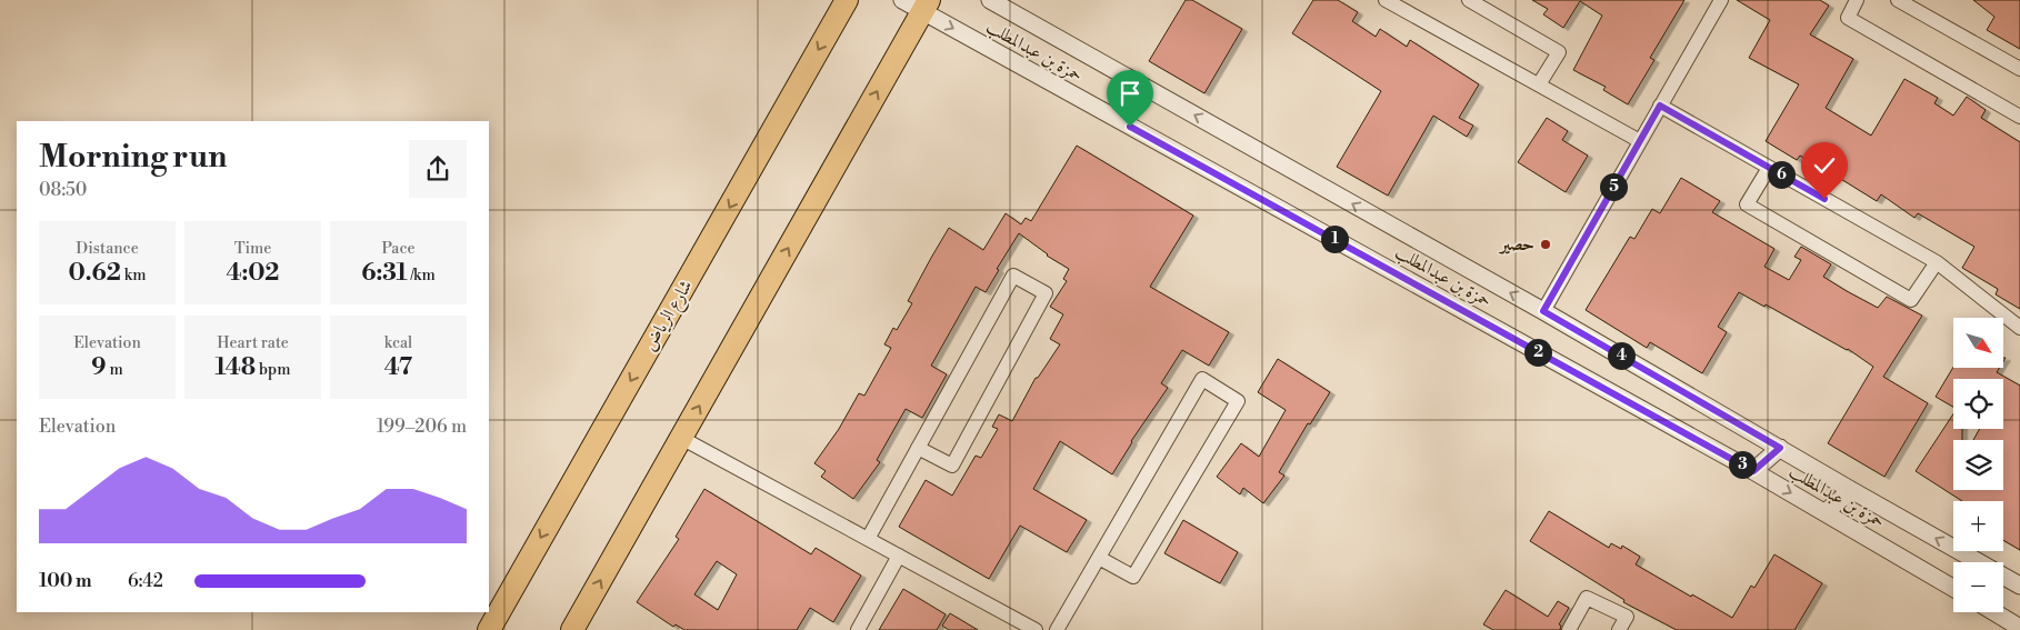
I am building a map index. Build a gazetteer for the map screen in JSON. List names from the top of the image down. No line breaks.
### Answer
{"streets":{"main road":["شارع الرياض"],"street":["حمزة بن عبدالمطلب"]},"places":["حصير"],"north":"bottom right","page":{"heading":["Morning run","08:50"],"pins":["6","5","1","2","4","3"],"stats":[["Distance","0.62 km"],["Time","4:02"],["Pace","6:31 /km"],["Elevation","9 m"],["Heart rate","148 bpm"],["kcal","47"]],"map_buttons":["+","−"],"chart":["Elevation","199–206 m"],"list":[{"name":"100 m","note":"6:42"}]}}
